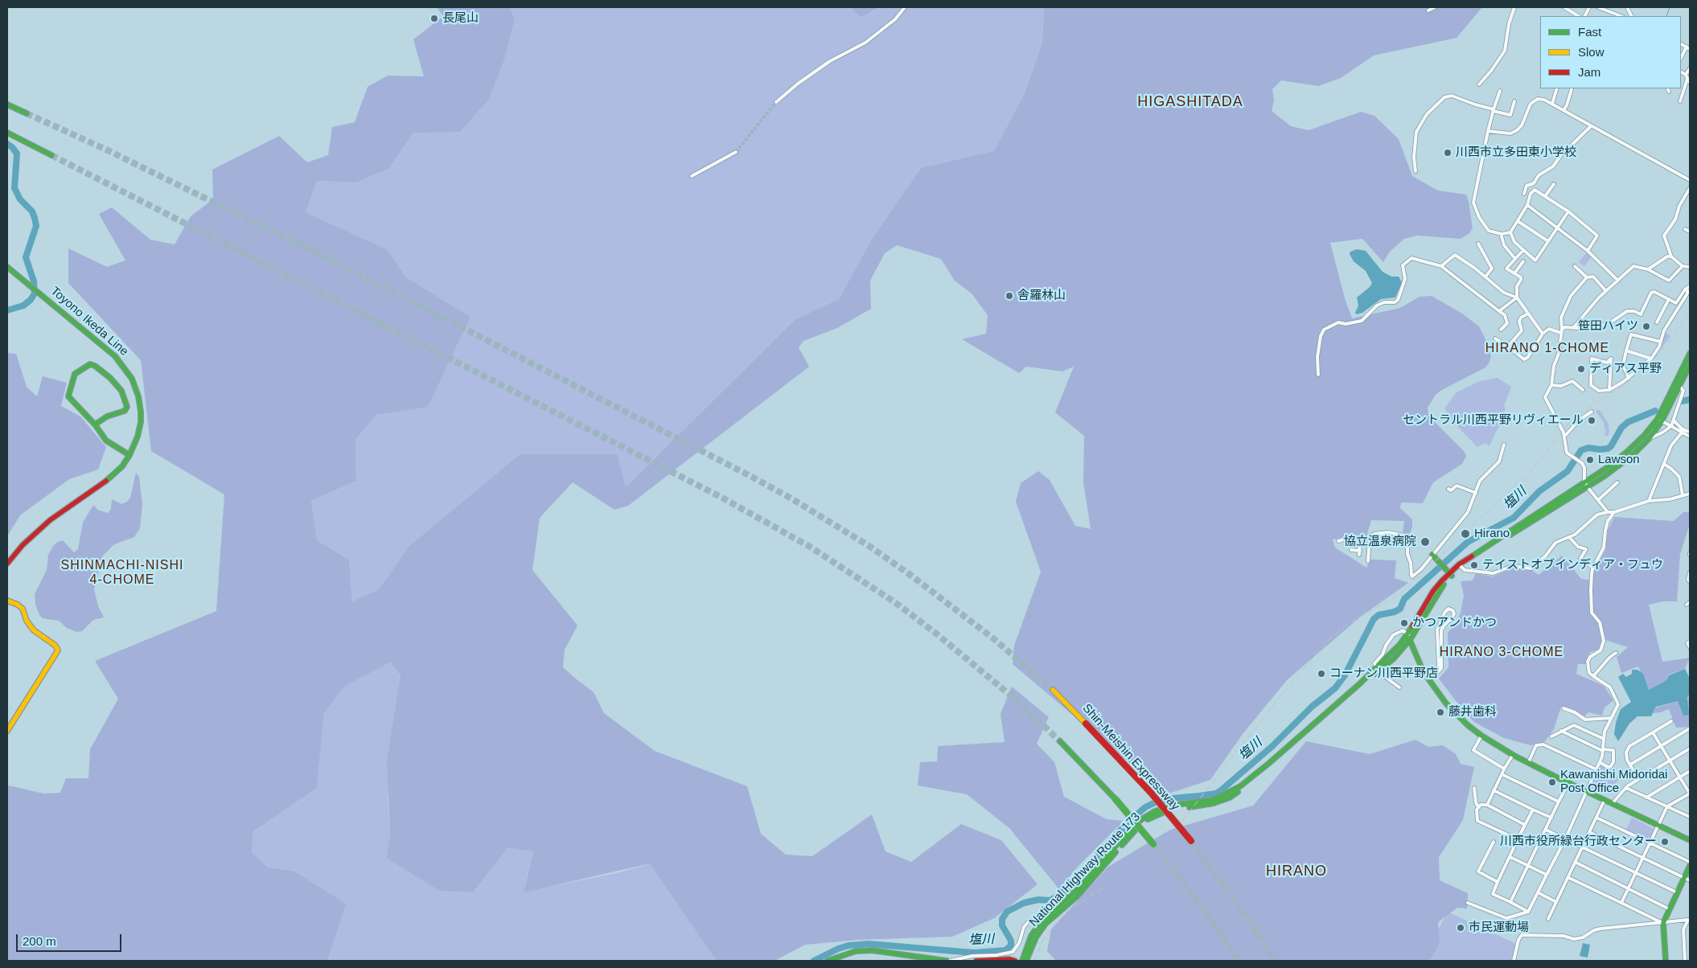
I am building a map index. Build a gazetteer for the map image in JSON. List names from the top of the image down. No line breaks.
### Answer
{"streets":{"main road":["Toyono Ikeda Line","Shin-Meishin Expressway","National Highway Route 173"]},"districts":["HIGASHITADA","HIRANO 1-CHOME","SHINMACHI-NISHI 4-CHOME","HIRANO 3-CHOME","HIRANO"],"water":["塩川"],"places":["長尾山","川西市立多田東小学校","舎羅林山","笹田ハイツ","ディアス平野","セントラル川西平野リヴィエール","Lawson","Hirano","協立温泉病院","テイストオブインディア・フュウ","かつアンドかつ","コーナン川西平野店","藤井歯科","Kawanishi Midoridai Post Office","川西市役所緑台行政センター","市民運動場"],"legend":["Fast","Slow","Jam"],"scale_bar":"200 m"}
